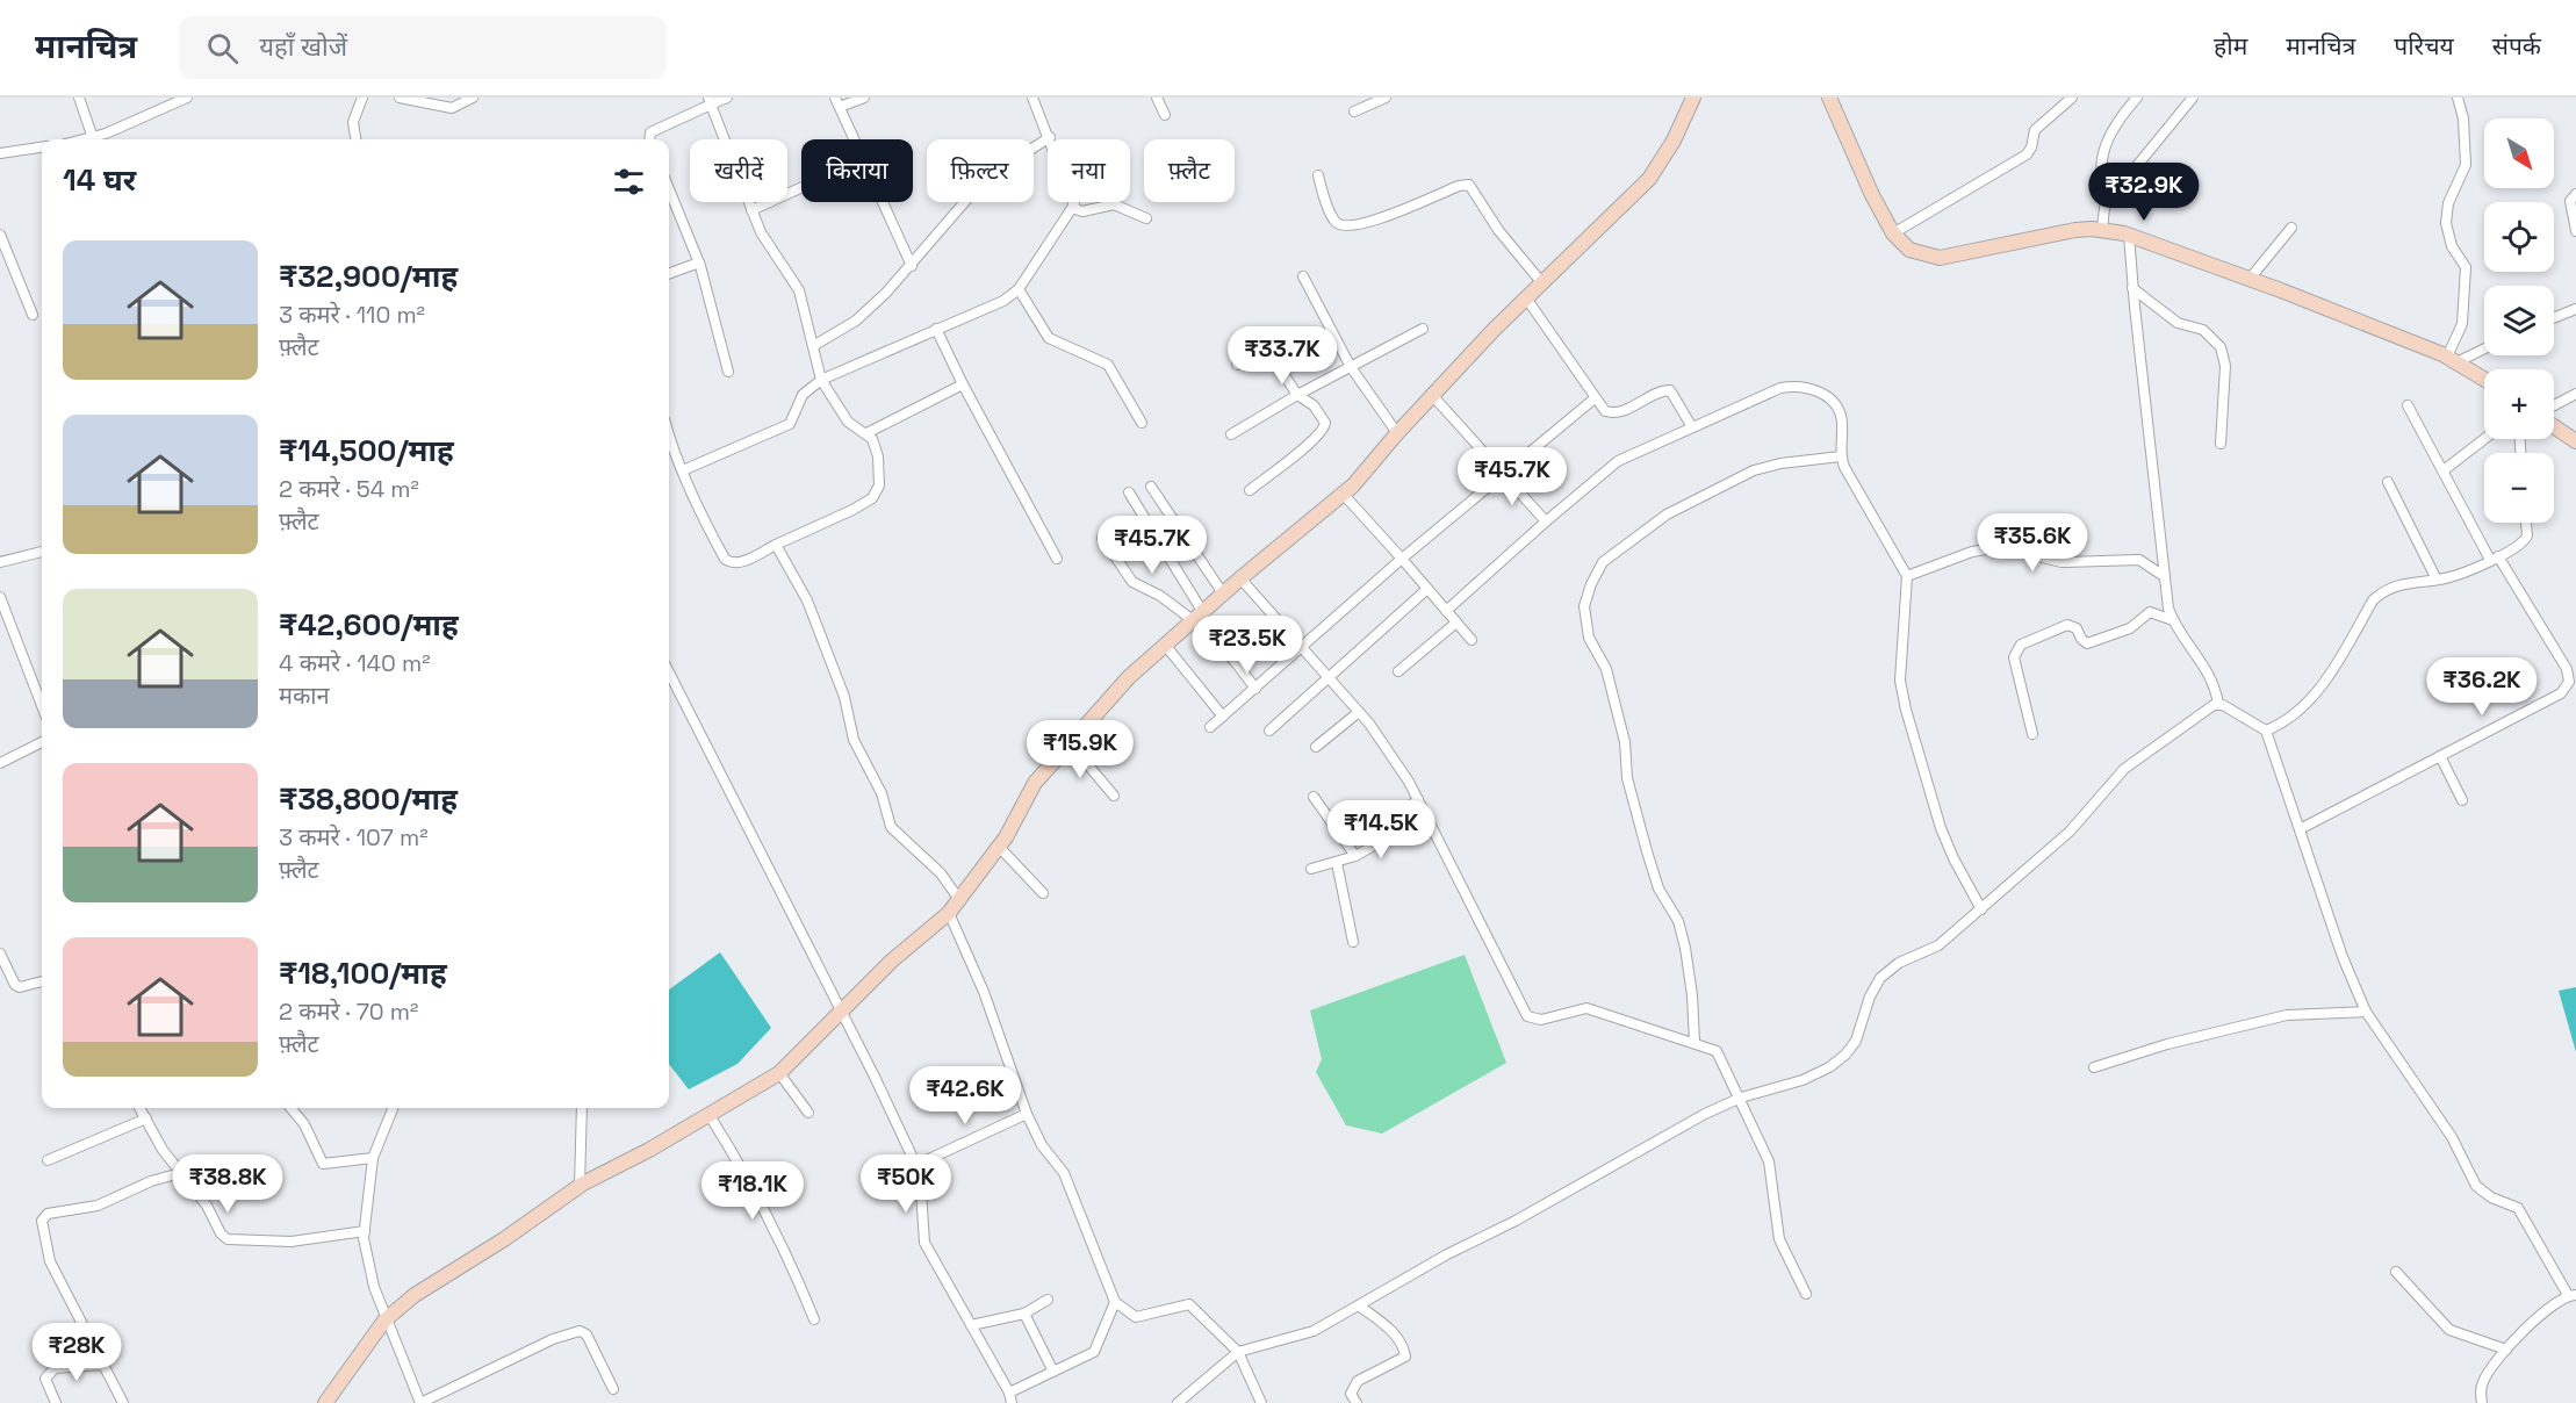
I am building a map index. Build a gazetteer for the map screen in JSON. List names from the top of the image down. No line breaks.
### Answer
{"north":"bottom right","page":{"header":"मानचित्र","search":"यहाँ खोजें","nav":["होम","मानचित्र","परिचय","संपर्क"],"map_buttons":["+","−"],"chip":["खरीदें","किराया","फ़िल्टर","नया","फ़्लैट"],"heading":"14 घर","price":["₹32.9K","₹33.7K","₹45.7K","₹35.6K","₹45.7K","₹23.5K","₹36.2K","₹15.9K","₹14.5K","₹42.6K","₹38.8K","₹50K","₹18.1K","₹28K"],"list":[{"name":"₹32,900/माह","note":"3 कमरे · 110 m² · फ़्लैट"},{"name":"₹14,500/माह","note":"2 कमरे · 54 m² · फ़्लैट"},{"name":"₹42,600/माह","note":"4 कमरे · 140 m² · मकान"},{"name":"₹38,800/माह","note":"3 कमरे · 107 m² · फ़्लैट"},{"name":"₹18,100/माह","note":"2 कमरे · 70 m² · फ़्लैट"}]}}
